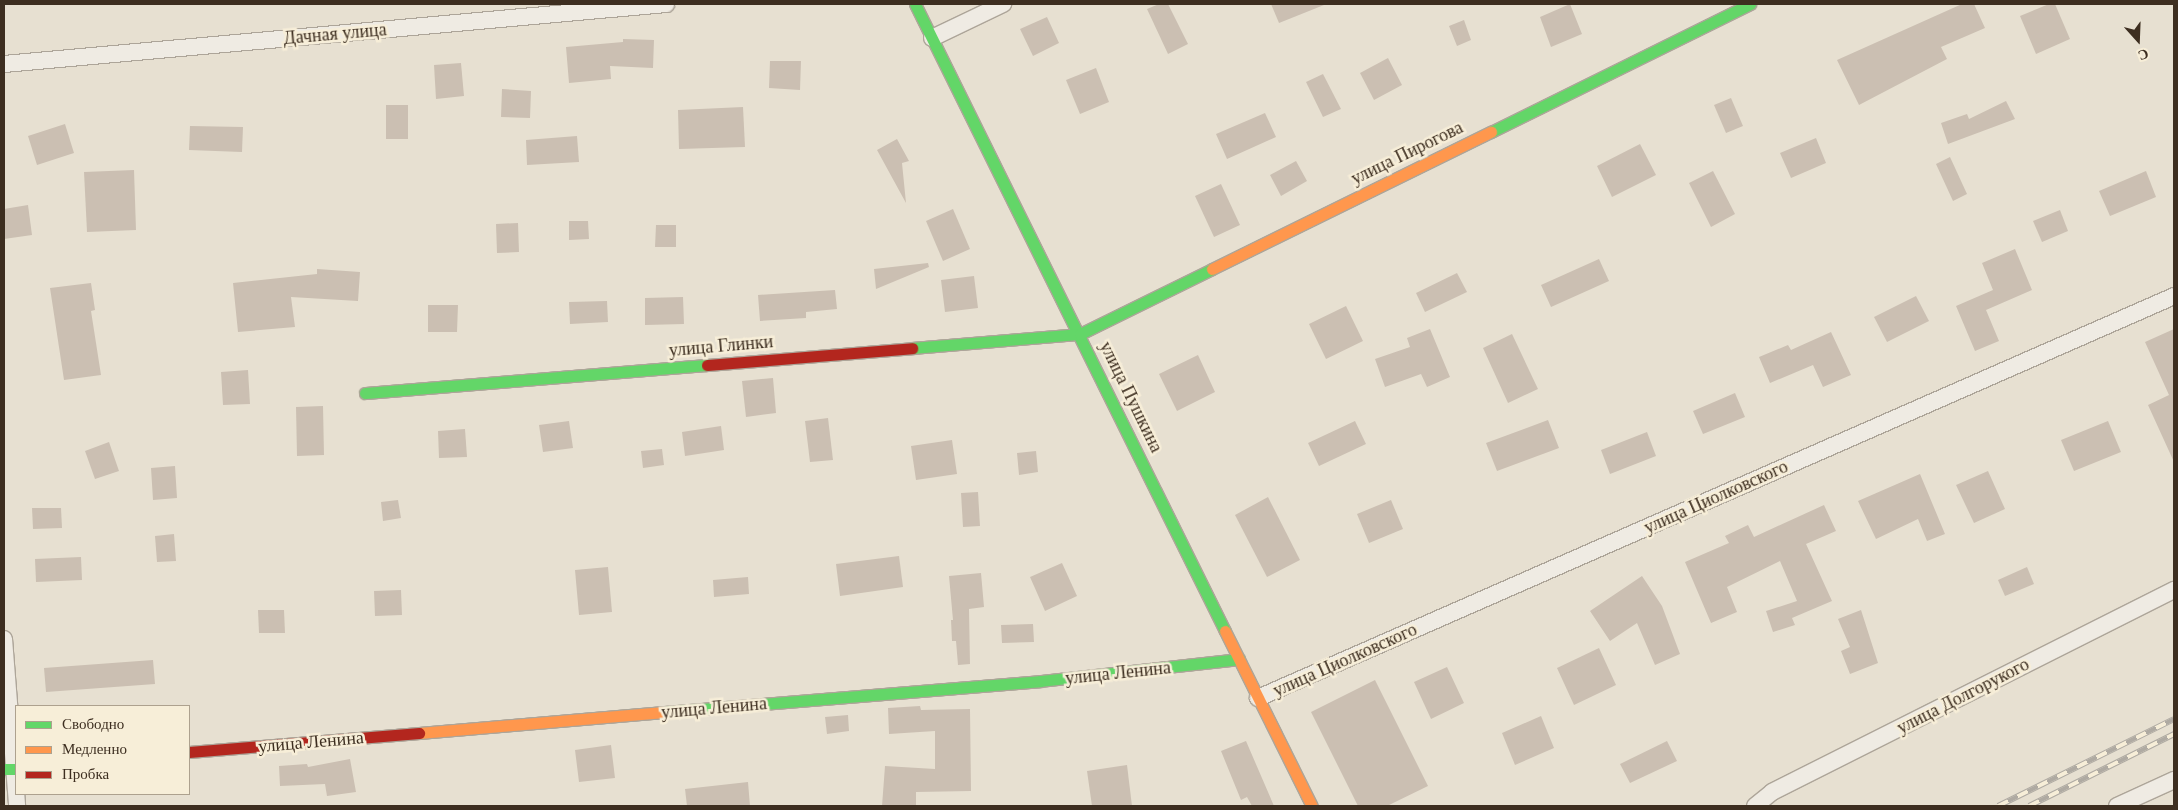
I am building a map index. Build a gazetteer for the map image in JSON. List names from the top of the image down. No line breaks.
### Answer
{"streets":{"street":["Дачная улица","улица Пирогова","улица Глинки","улица Пушкина","улица Циолковского","улица Ленина","улица Долгорукого"]},"crossings":[["улица Пирогова","улица Глинки"],["улица Пирогова","улица Пушкина"],["улица Глинки","улица Пушкина"],["улица Пушкина","улица Циолковского"],["улица Пушкина","улица Ленина"]],"legend":["Свободно","Медленно","Пробка"],"north":"bottom"}
